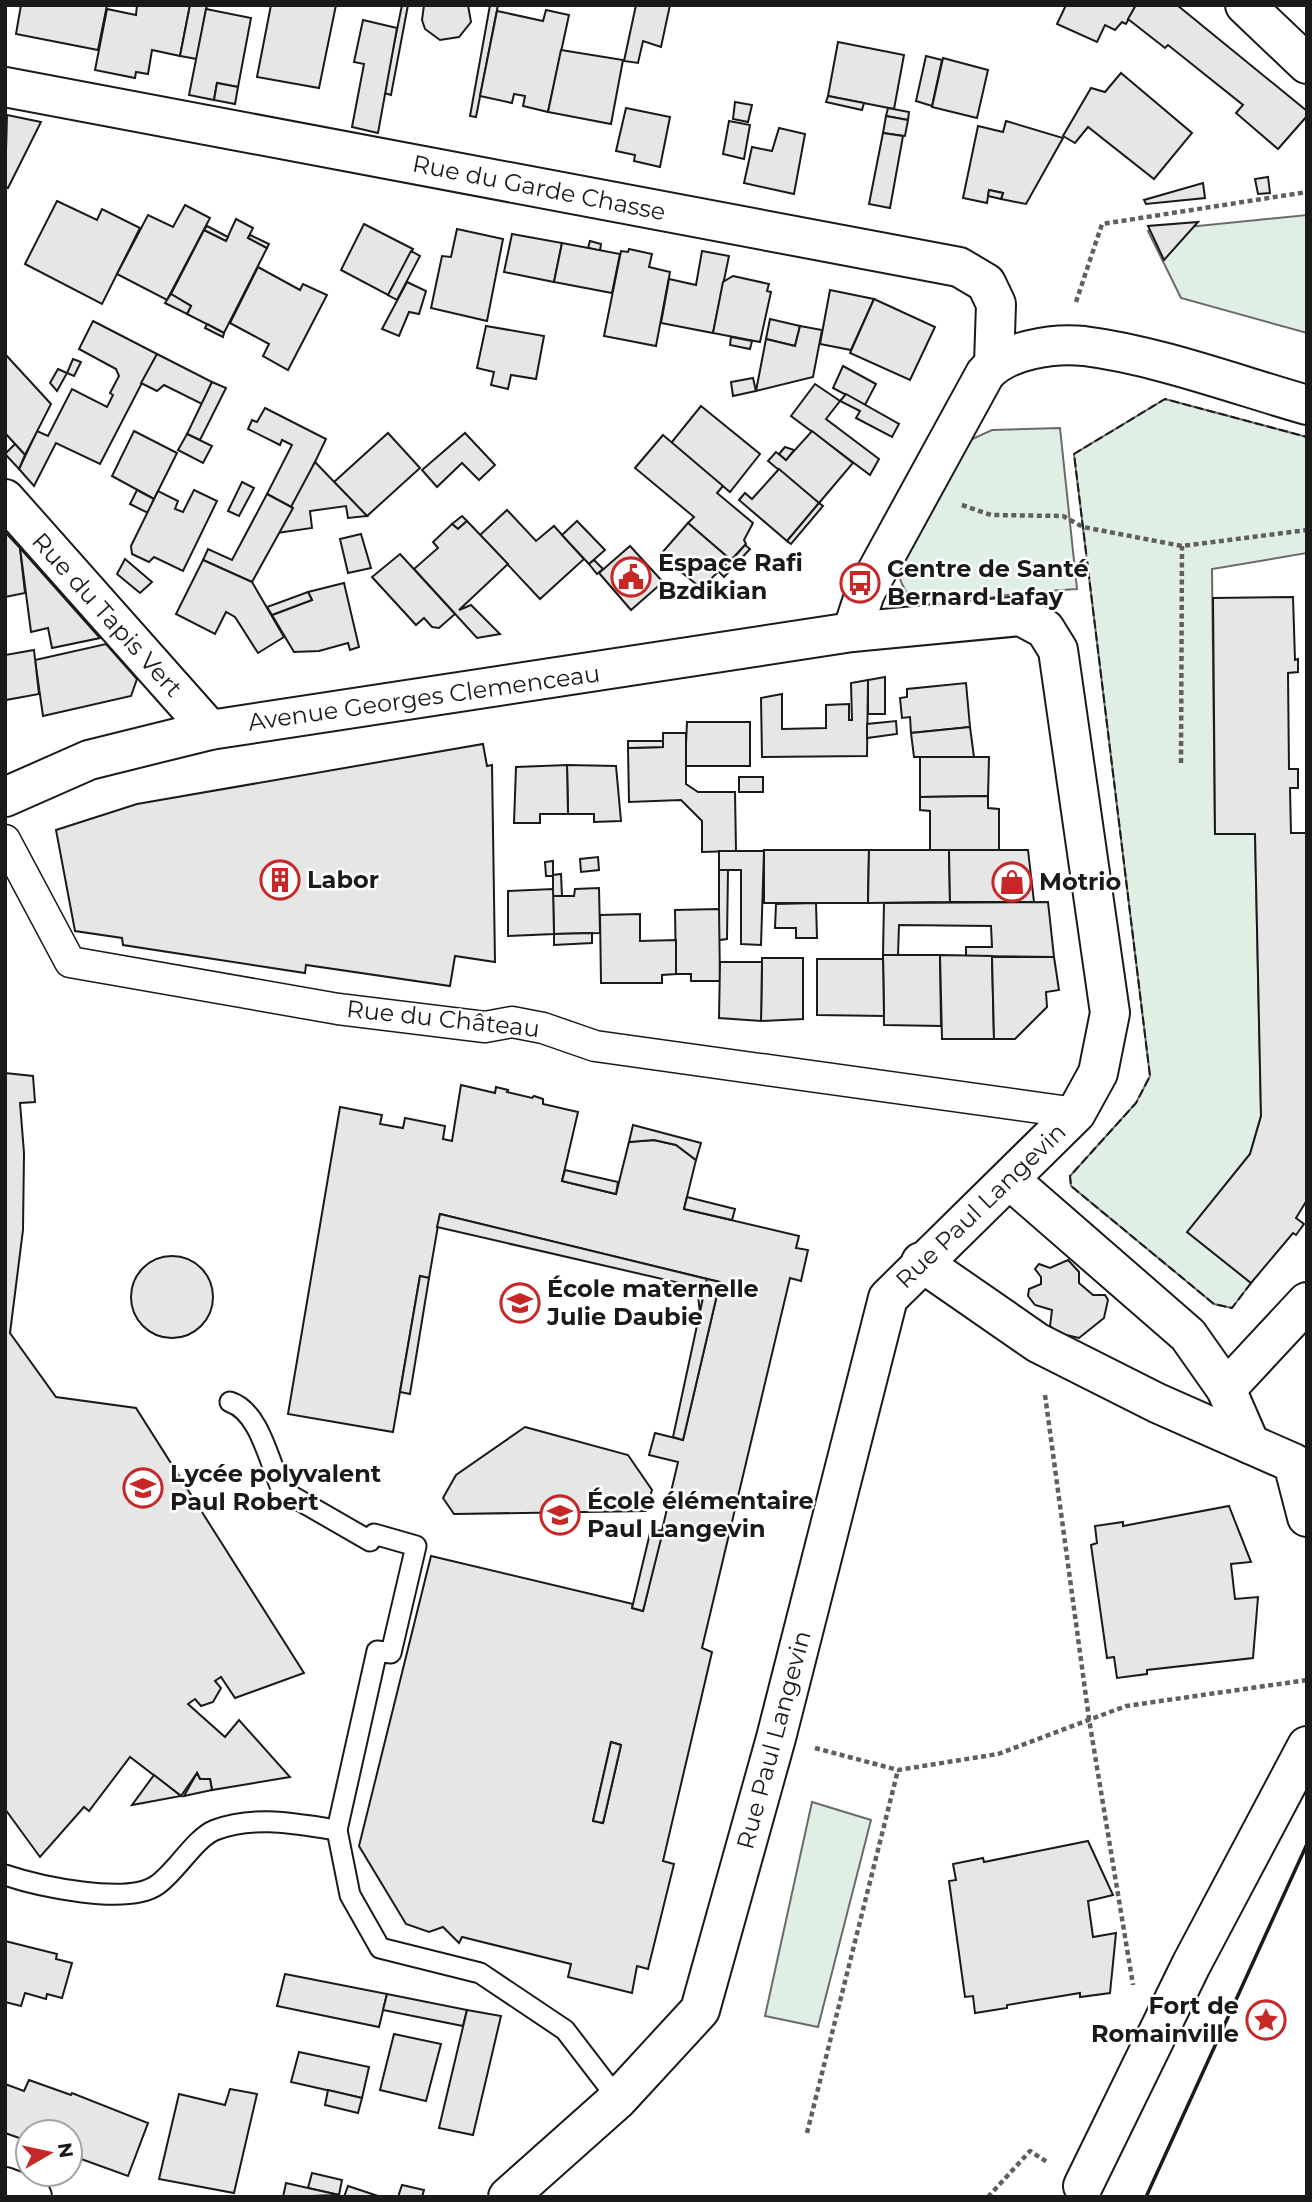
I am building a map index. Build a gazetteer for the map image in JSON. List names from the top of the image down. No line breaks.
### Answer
{"streets":{"street":["Rue du Garde Chasse","Rue du Tapis Vert","Avenue Georges Clemenceau","Rue du Château","Rue Paul Langevin"]},"crossings":[["Rue du Tapis Vert","Avenue Georges Clemenceau"],["Avenue Georges Clemenceau","Rue Paul Langevin"],["Rue du Château","Rue Paul Langevin"]],"places":{"public building":["Espace Rafi Bzdikian"],"bus stop":["Centre de Santé Bernard Lafay"],"building":["Labor"],"shop":["Motrio"],"school or university":["École maternelle Julie Daubie","Lycée polyvalent Paul Robert","École élémentaire Paul Langevin"],"place":["Fort de Romainville"]},"north":"right"}
